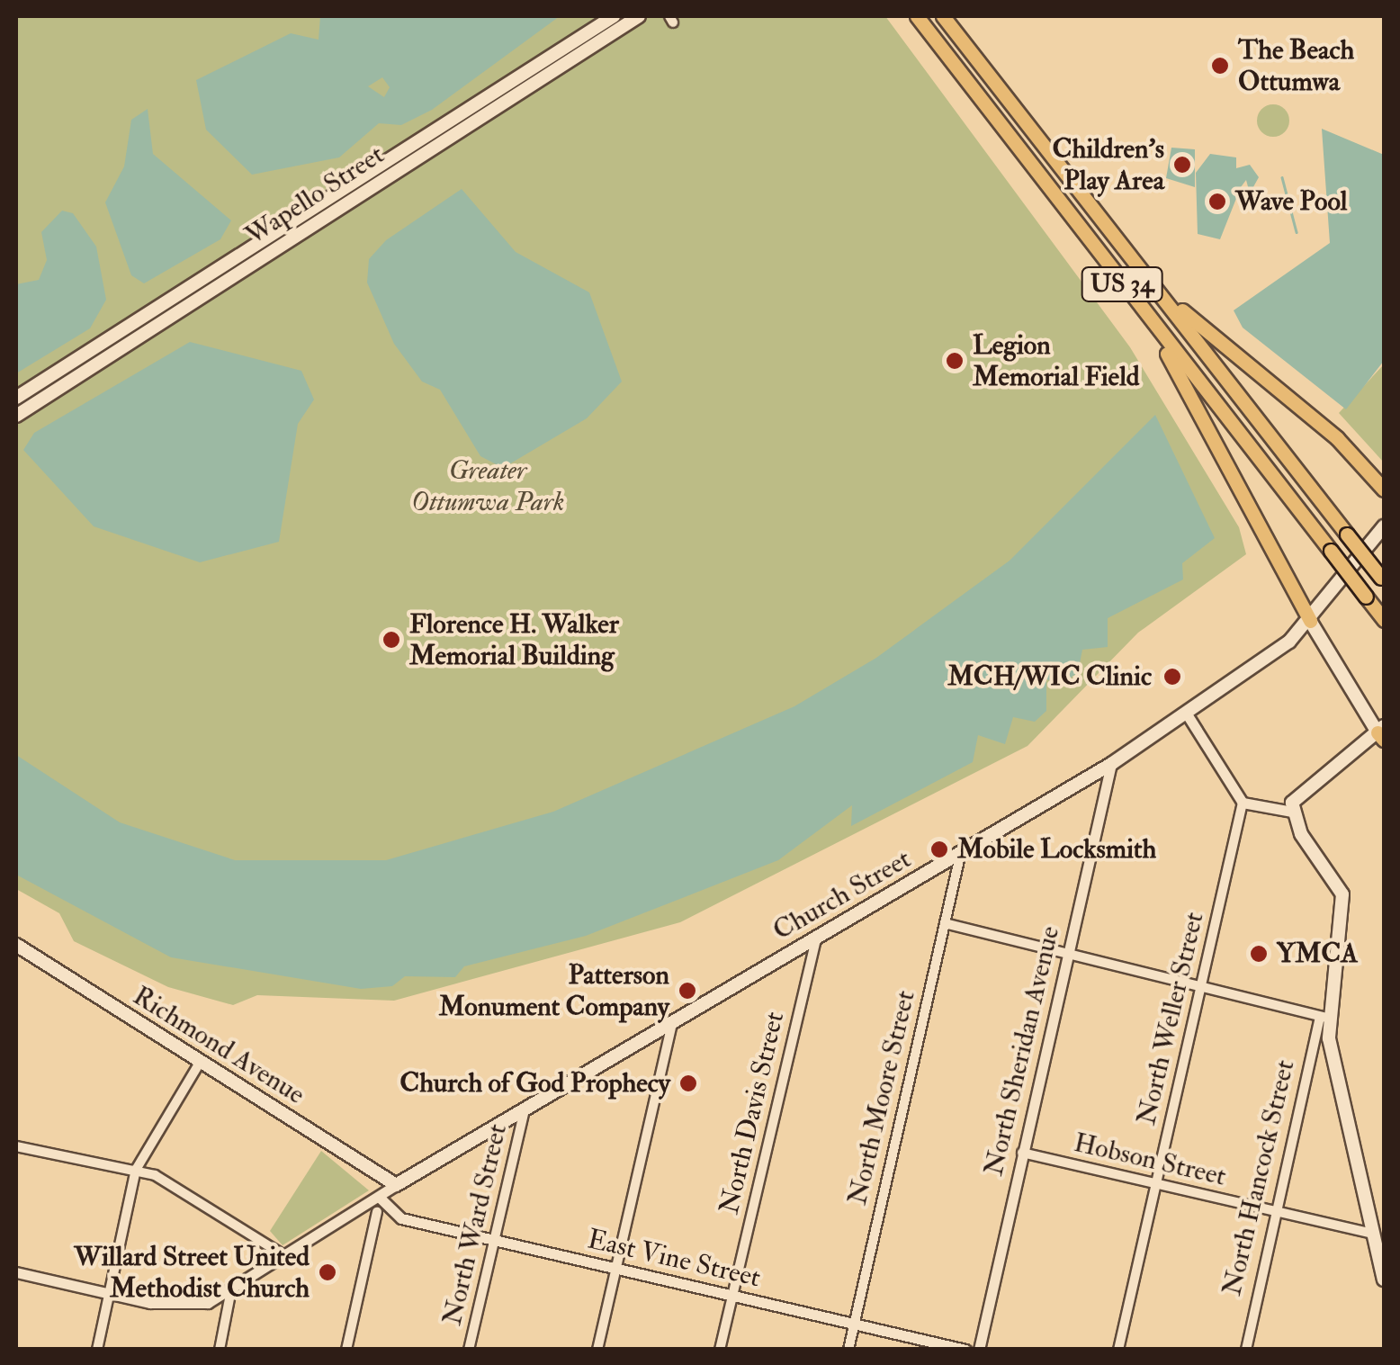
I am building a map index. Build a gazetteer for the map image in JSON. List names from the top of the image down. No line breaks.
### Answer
{"streets":{"highway":["US 34"],"main road":["Wapello Street","Church Street","Richmond Avenue","North Hancock Street"],"street":["North Weller Street","North Sheridan Avenue","North Moore Street","North Davis Street","Hobson Street","North Ward Street","East Vine Street"]},"crossings":[["Church Street","Richmond Avenue"],["Church Street","North Sheridan Avenue"],["Church Street","North Moore Street"],["Church Street","North Davis Street"],["Church Street","North Ward Street"],["Church Street","East Vine Street"],["North Weller Street","Hobson Street"],["North Sheridan Avenue","Hobson Street"],["North Moore Street","East Vine Street"],["North Davis Street","East Vine Street"],["Hobson Street","North Hancock Street"],["North Ward Street","East Vine Street"]],"parks":["Greater Ottumwa Park"],"places":["The Beach Ottumwa","Children's Play Area","Wave Pool","Legion Memorial Field","Florence H. Walker Memorial Building","MCH/WIC Clinic","Mobile Locksmith","YMCA","Patterson Monument Company","Church of God Prophecy","Willard Street United Methodist Church"]}
